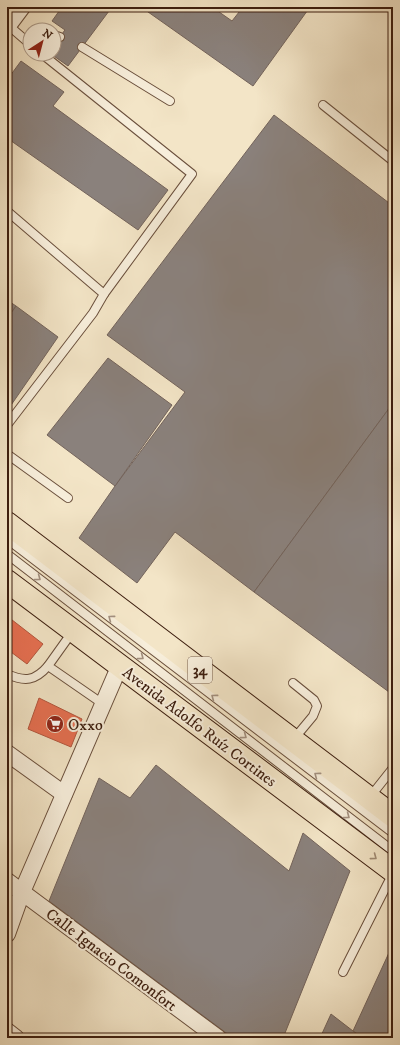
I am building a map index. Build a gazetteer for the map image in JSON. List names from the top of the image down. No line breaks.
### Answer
{"streets":{"main road":["34","Avenida Adolfo Ruíz Cortines"],"street":["Calle Ignacio Comonfort"]},"places":{"supermarket":["Oxxo"]},"north":"top right"}
